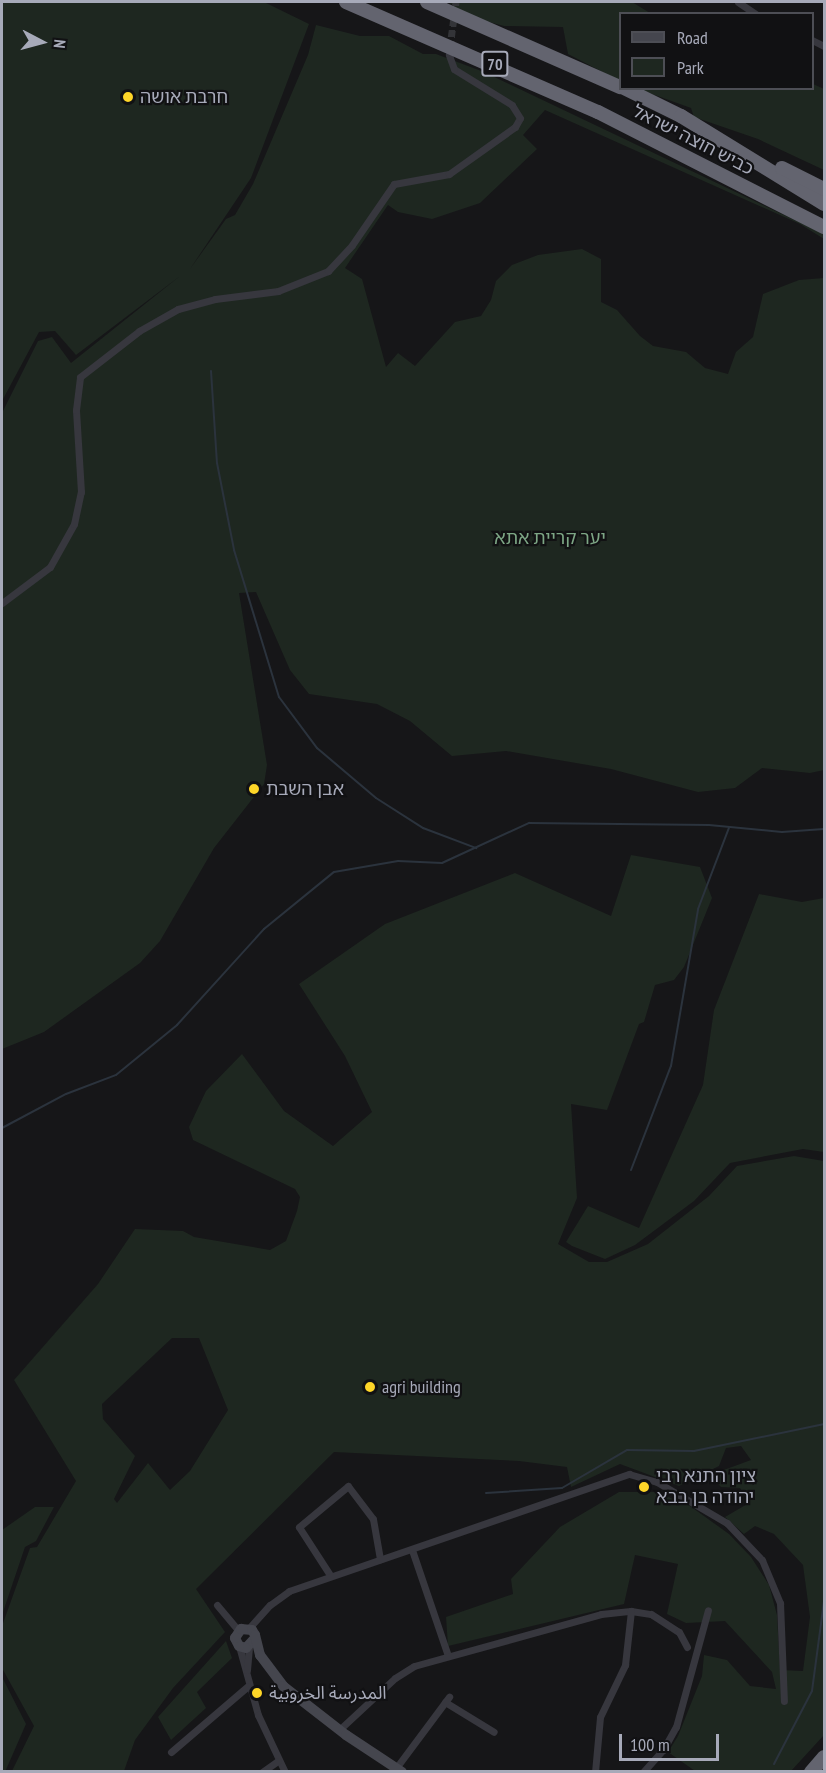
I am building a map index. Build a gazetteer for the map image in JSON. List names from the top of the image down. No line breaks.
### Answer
{"streets":{"highway":["70","כביש חוצה ישראל"]},"parks":["יער קריית אתא"],"places":["חרבת אושה","אבן השבת","agri building","ציון התנא רבי יהודה בן בבא","المدرسة الخروبية"],"legend":["Road","Park"],"scale_bar":"100 m","north":"right"}
